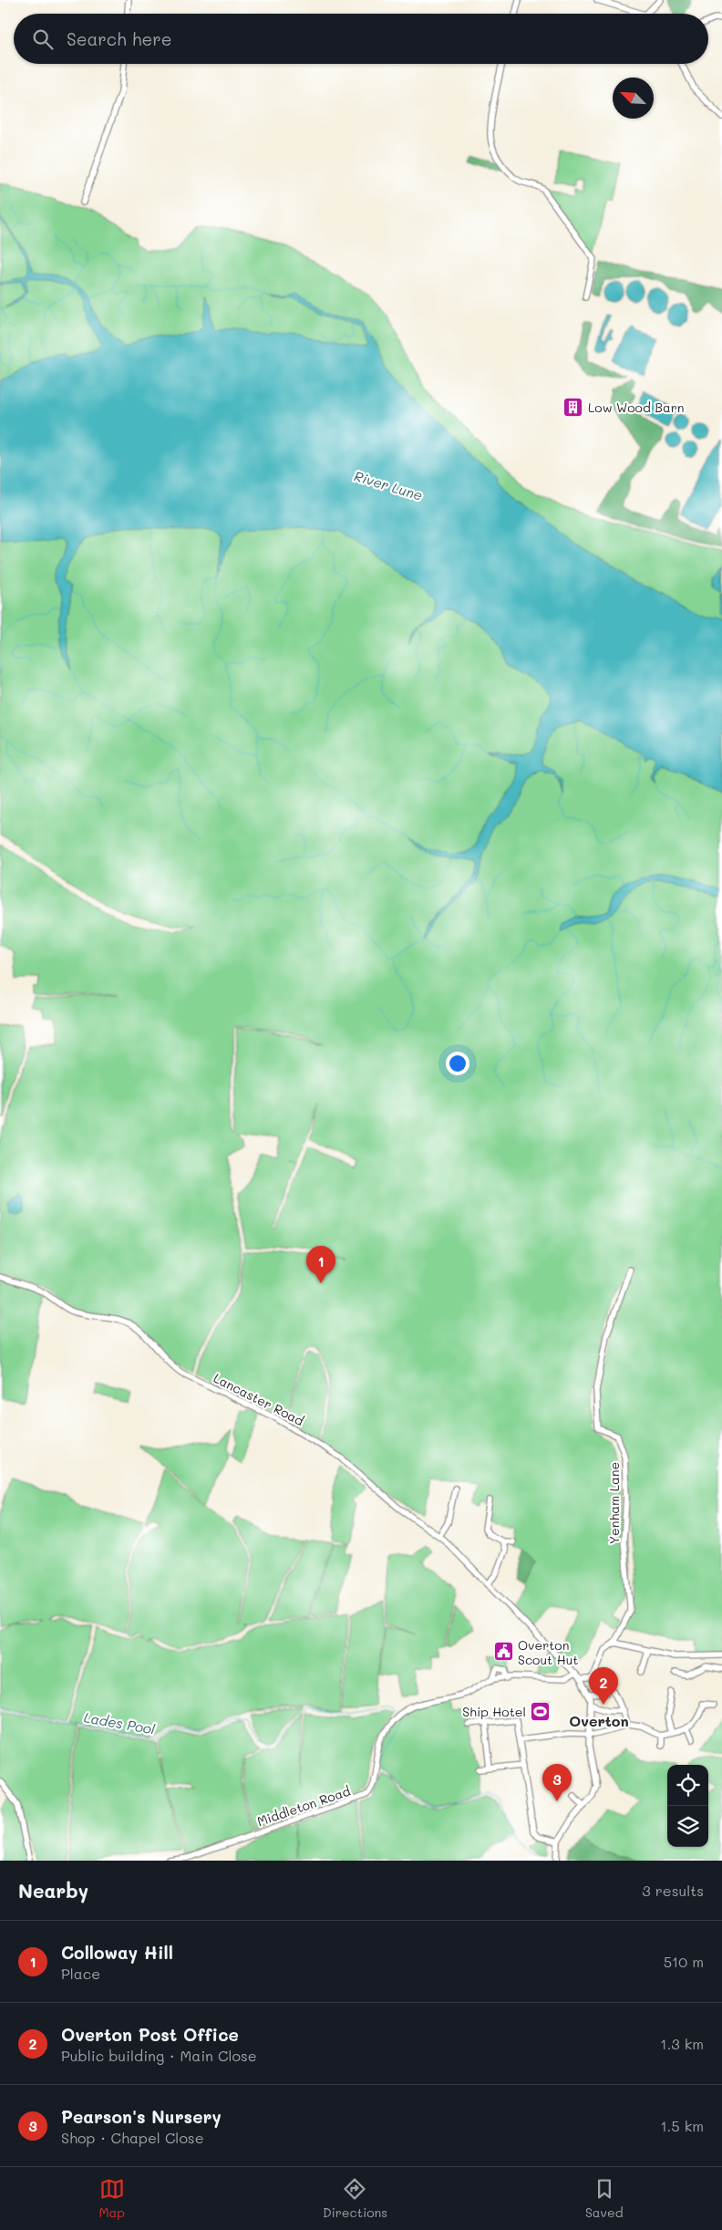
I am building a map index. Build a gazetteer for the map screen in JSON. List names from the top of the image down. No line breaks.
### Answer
{"streets":{"street":["Lancaster Road","Yenham Lane","Middleton Road"]},"crossings":[["Lancaster Road","Middleton Road"]],"districts":["Overton"],"water":["River Lune","Lades Pool"],"places":{"building":["Low Wood Barn"],"public building":["Overton Scout Hut"],"sports":["Ship Hotel"]},"north":"top left","page":{"search":"Search here","pins":["1","2","3"],"heading":["Nearby","3 results"],"list":[{"mark":"1","name":"Colloway Hill","note":"Place","value":"510 m"},{"mark":"2","name":"Overton Post Office","note":"Public building · Main Close","value":"1.3 km"},{"mark":"3","name":"Pearson's Nursery","note":"Shop · Chapel Close","value":"1.5 km"}],"nav":["Map","Directions","Saved"]}}
